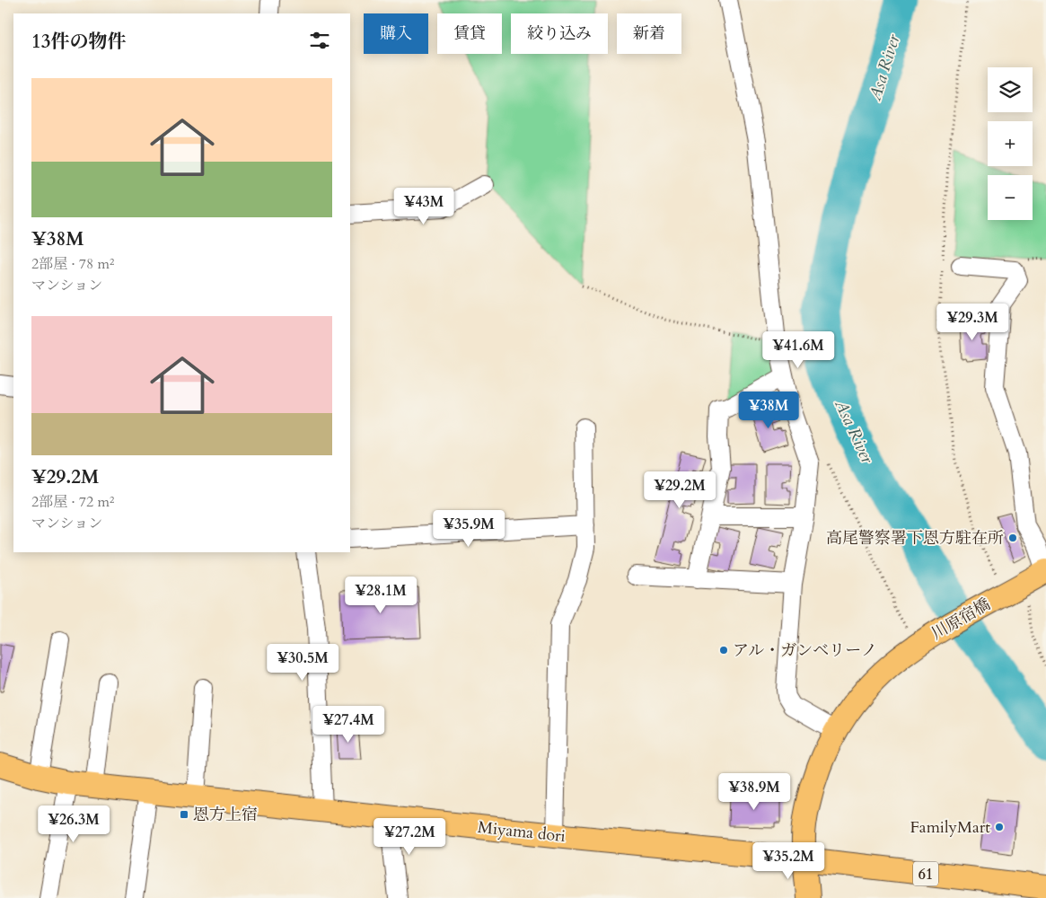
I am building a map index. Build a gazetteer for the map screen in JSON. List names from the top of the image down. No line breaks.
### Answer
{"streets":{"main road":["川原宿橋","Miyama dori","61"]},"crossings":[["川原宿橋","Miyama dori"]],"water":["Asa River"],"places":{"other":["高尾警察署下恩方駐在所","アル・ガンベリーノ","FamilyMart"],"transit":["恩方上宿"]},"page":{"chip":["購入","賃貸","絞り込み","新着"],"heading":"13件の物件","map_buttons":["+","−"],"list":[{"name":"¥38M","note":"2部屋 · 78 m² · マンション"},{"name":"¥29.2M","note":"2部屋 · 72 m² · マンション"}],"price":["¥43M","¥29.3M","¥41.6M","¥38M","¥29.2M","¥35.9M","¥28.1M","¥30.5M","¥27.4M","¥38.9M","¥26.3M","¥27.2M","¥35.2M"]}}
